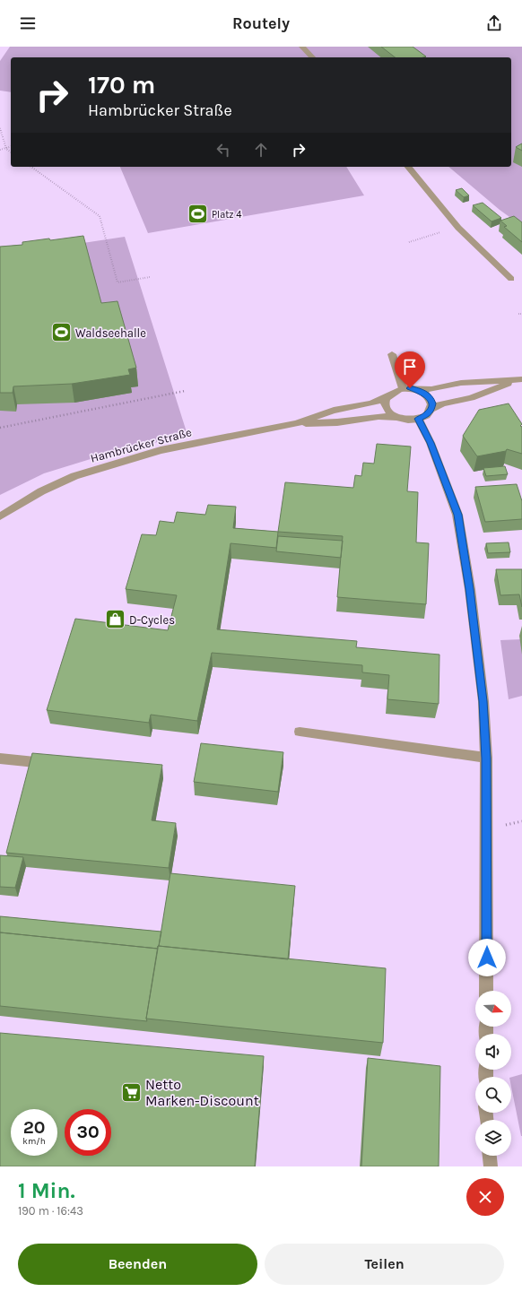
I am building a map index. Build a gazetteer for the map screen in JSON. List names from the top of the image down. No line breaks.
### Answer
{"streets":{"street":["Hambrücker Straße"]},"places":{"sports":["Platz 4","Waldseehalle"],"shop":["D-Cycles"],"supermarket":["Netto Marken-Discount"]},"north":"right","page":{"header":"Routely","turn":["170 m","Hambrücker Straße"],"speed":"20 km/h","limit":"30","heading":["1 Min.","190 m · 16:43"],"buttons":["Beenden","Teilen"]}}
